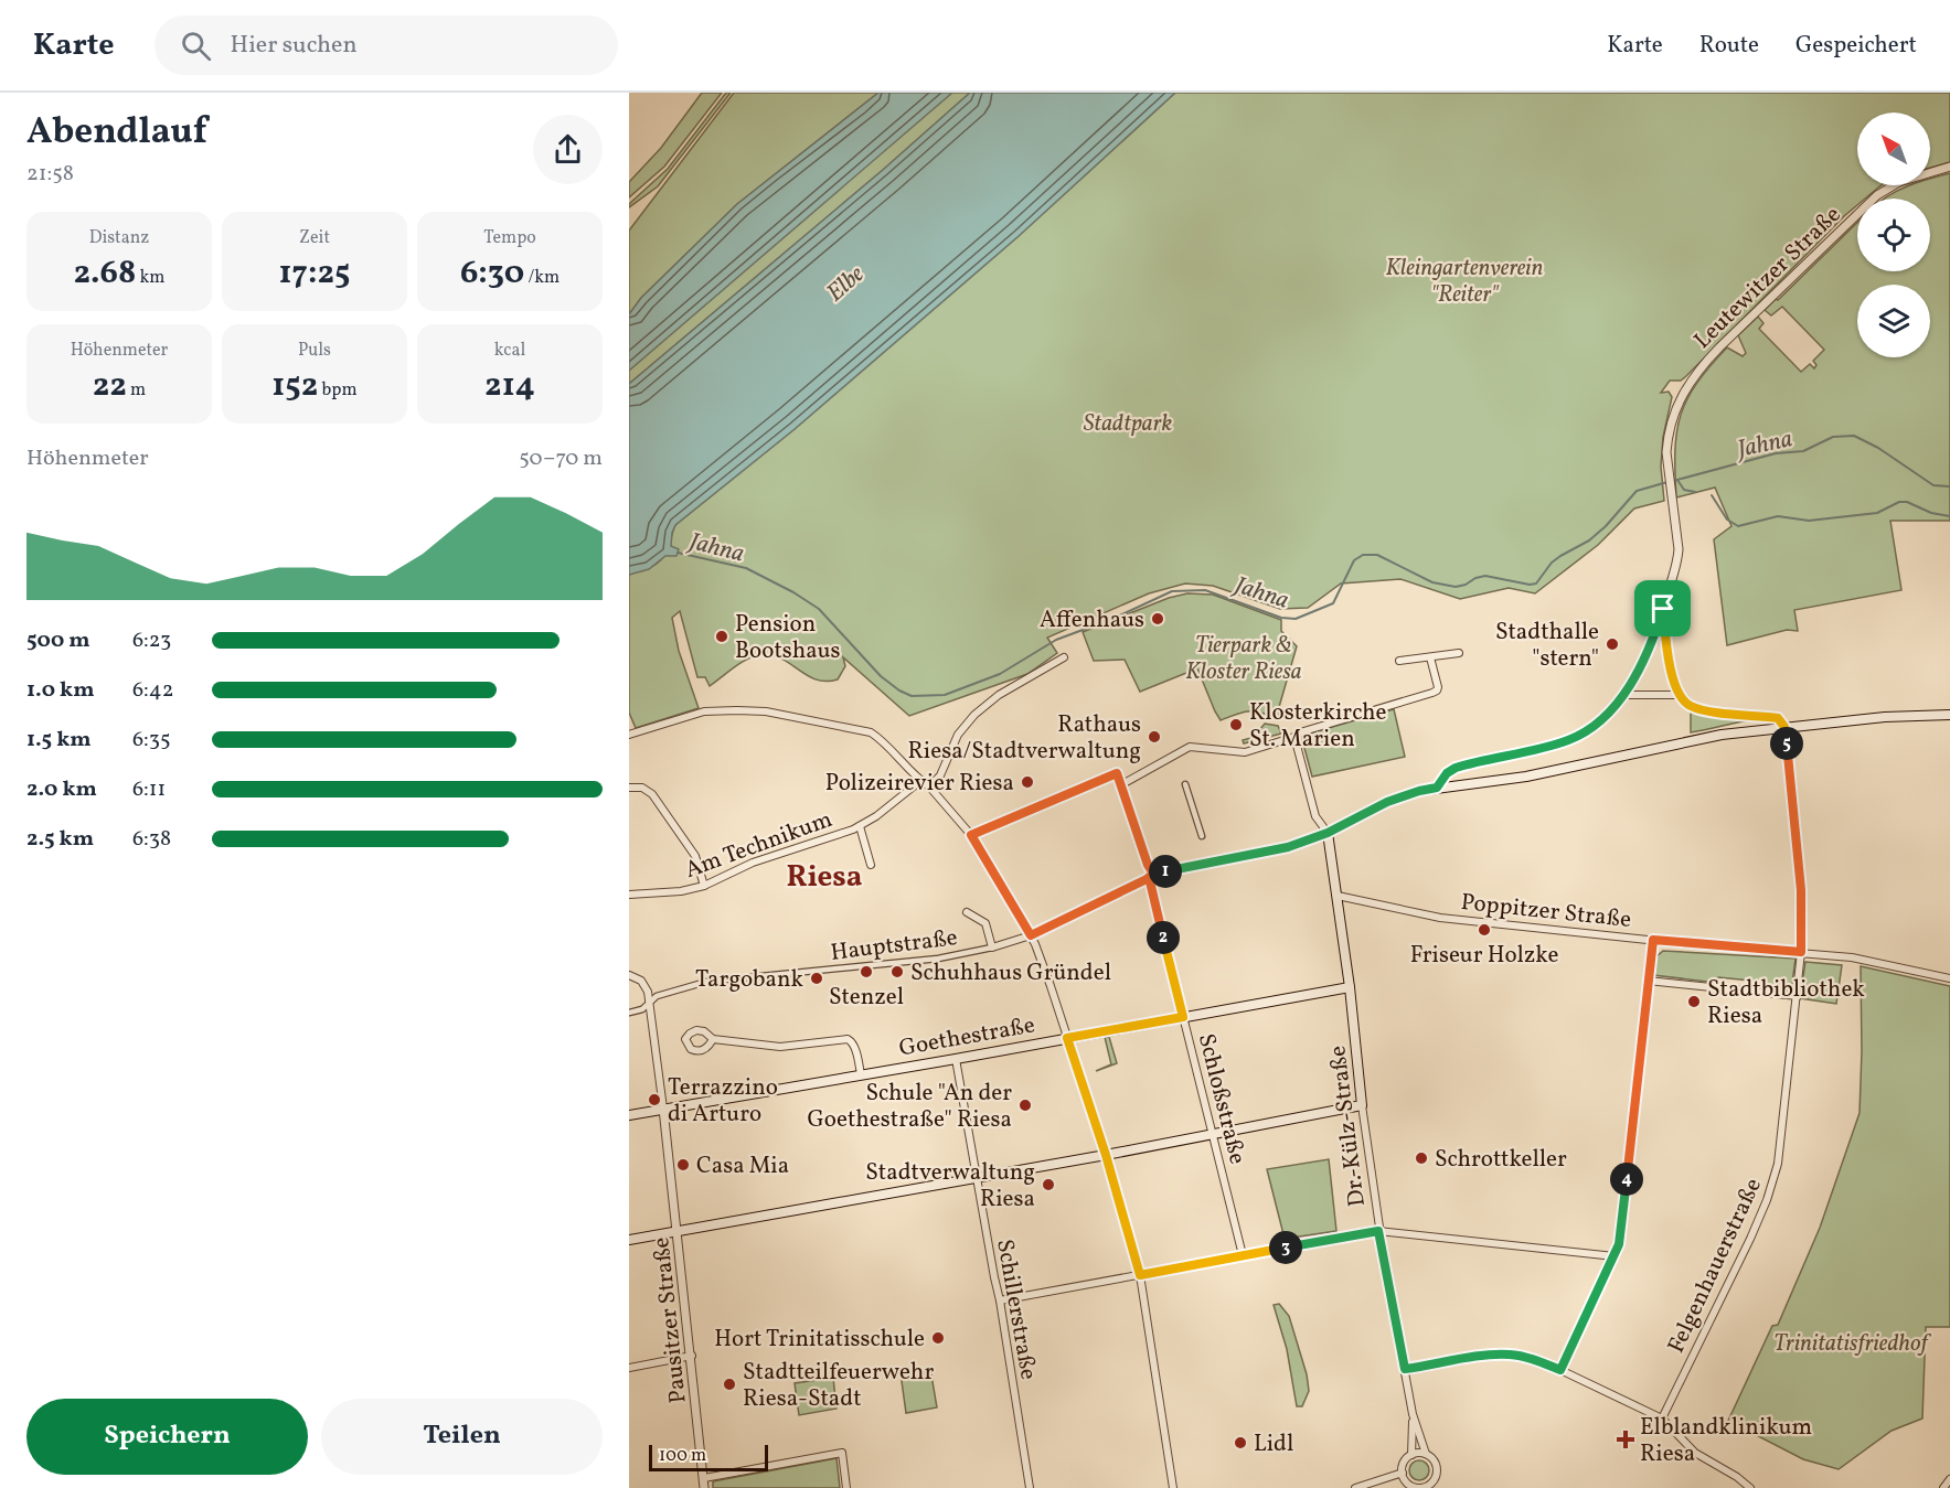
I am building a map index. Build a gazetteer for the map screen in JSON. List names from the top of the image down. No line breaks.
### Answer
{"streets":{"main road":["Goethestraße","Dr.-Külz-Straße"],"street":["Leutewitzer Straße","Am Technikum","Poppitzer Straße","Hauptstraße","Schloßstraße","Felgenhauerstraße","Schillerstraße","Pausitzer Straße"]},"crossings":[["Poppitzer Straße","Dr.-Külz-Straße"],["Poppitzer Straße","Felgenhauerstraße"],["Hauptstraße","Schloßstraße"],["Hauptstraße","Pausitzer Straße"],["Goethestraße","Schloßstraße"],["Goethestraße","Dr.-Külz-Straße"],["Goethestraße","Schillerstraße"],["Goethestraße","Pausitzer Straße"]],"districts":["Riesa"],"water":["Elbe","Jahna"],"parks":["Kleingartenverein \"Reiter\"","Stadtpark","Tierpark & Kloster Riesa","Trinitatisfriedhof"],"places":{"other":["Affenhaus","Pension Bootshaus","Stadthalle \"stern\"","Klosterkirche St. Marien","Rathaus Riesa/Stadtverwaltung","Polizeirevier Riesa","Friseur Holzke","Stenzel","Schuhhaus Gründel","Targobank","Stadtbibliothek Riesa","Terrazzino di Arturo","Schule \"An der Goethestraße\" Riesa","Schrottkeller","Casa Mia","Stadtverwaltung Riesa","Hort Trinitatisschule","Stadtteilfeuerwehr Riesa-Stadt","Lidl"],"health":["Elblandklinikum Riesa"]},"scale_bar":"100 m","north":"top left","page":{"header":"Karte","search":"Hier suchen","nav":["Karte","Route","Gespeichert"],"heading":["Abendlauf","21:58"],"stats":[["Distanz","2.68 km"],["Zeit","17:25"],["Tempo","6:30 /km"],["Höhenmeter","22 m"],["Puls","152 bpm"],["kcal","214"]],"chart":["Höhenmeter","50–70 m"],"list":[{"name":"500 m","note":"6:23"},{"name":"1.0 km","note":"6:42"},{"name":"1.5 km","note":"6:35"},{"name":"2.0 km","note":"6:11"},{"name":"2.5 km","note":"6:38"}],"pins":["5","1","2","4","3"],"buttons":["Speichern","Teilen"],"scale":"100 m"}}
